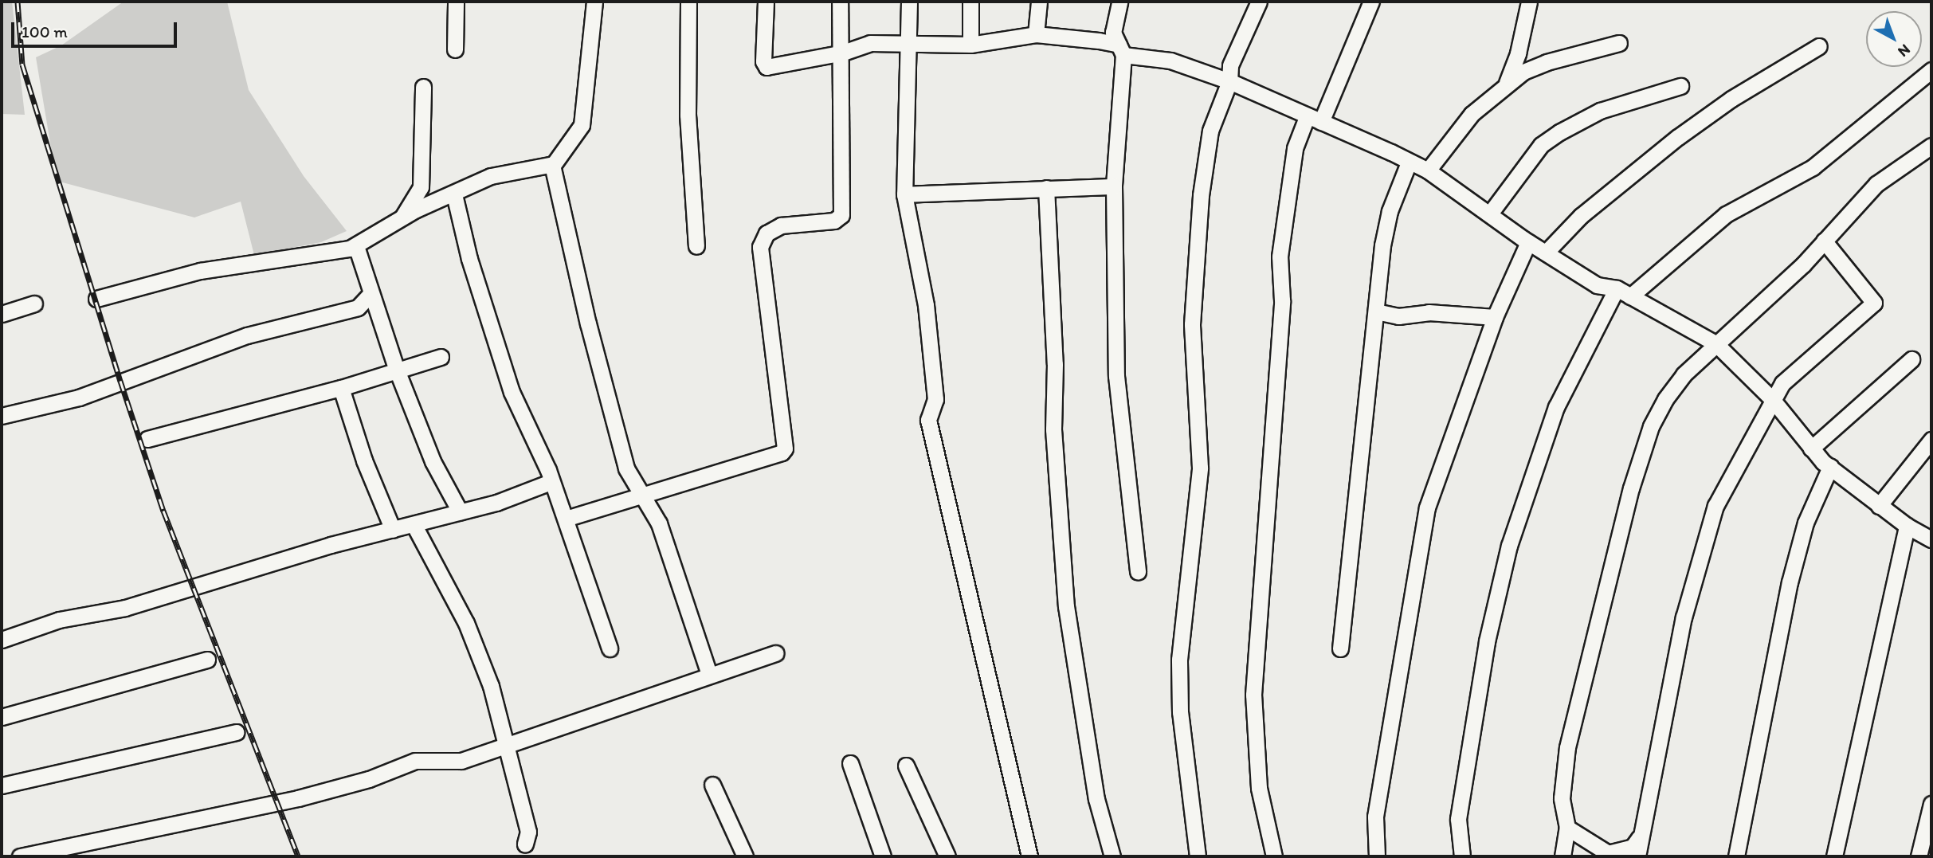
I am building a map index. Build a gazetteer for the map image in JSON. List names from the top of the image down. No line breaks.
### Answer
{"scale_bar":"100 m","north":"bottom right"}
